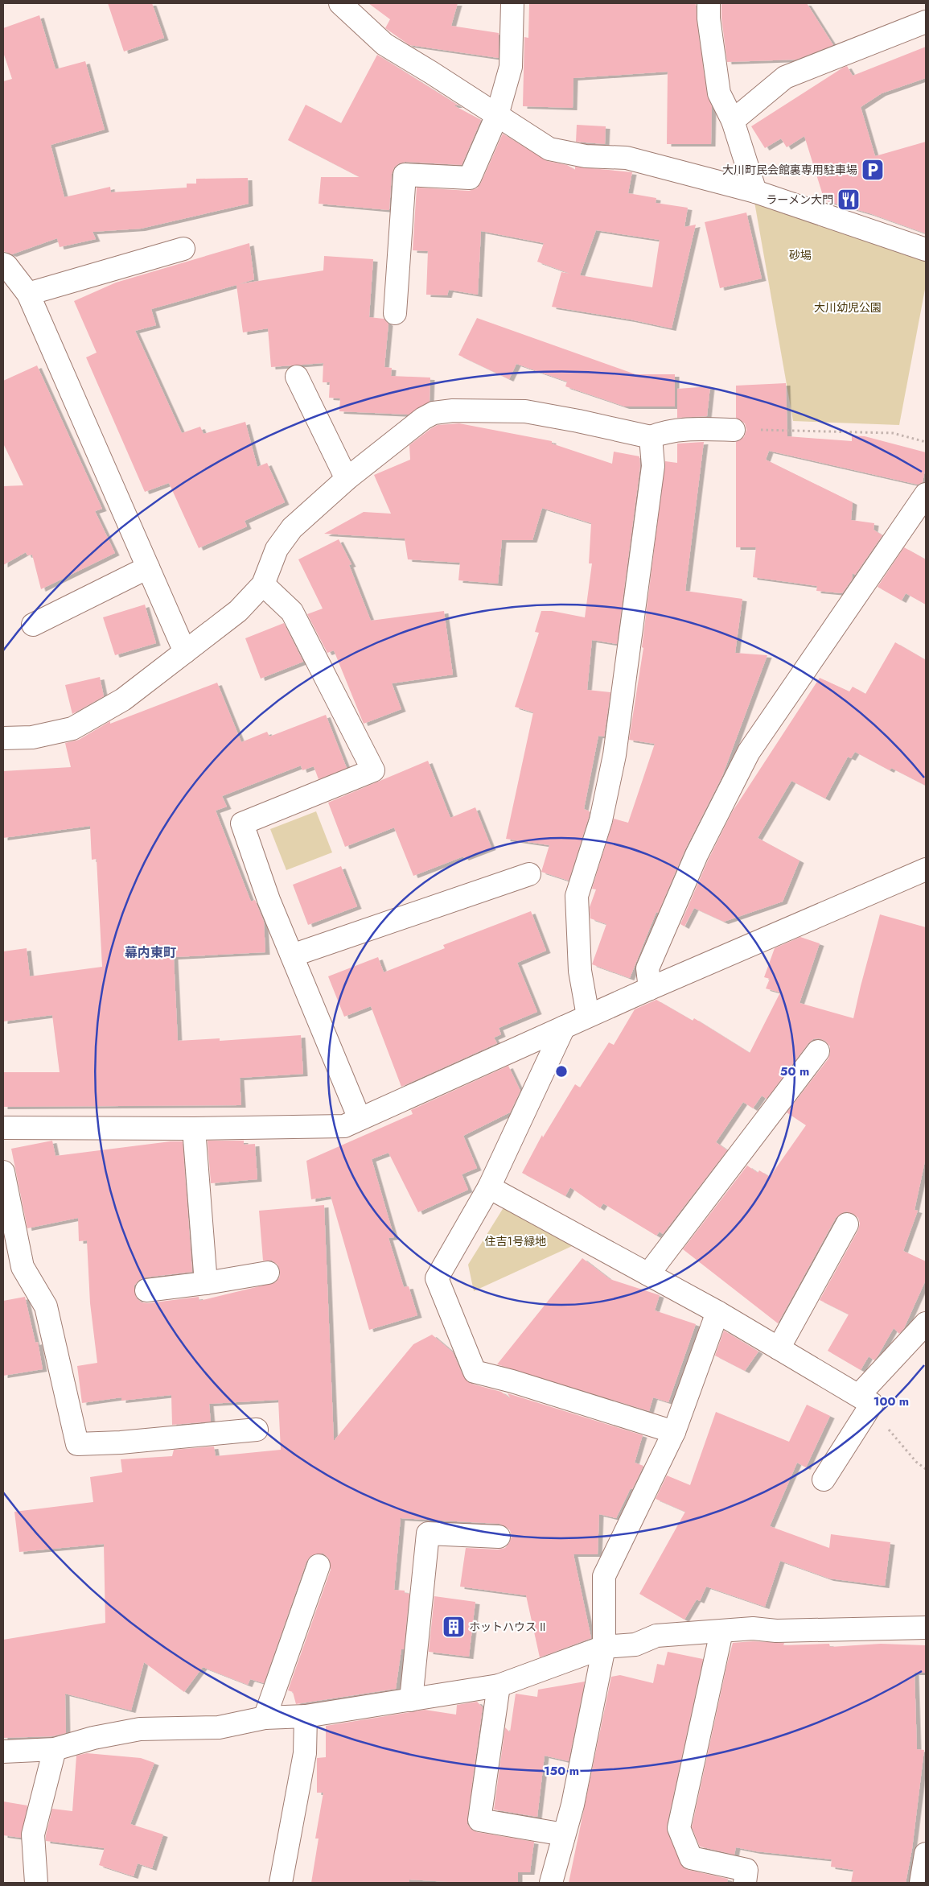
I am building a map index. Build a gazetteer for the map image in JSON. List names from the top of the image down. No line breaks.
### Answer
{"districts":["幕内東町"],"parks":["砂場","大川幼児公園","住吉1号緑地"],"places":{"parking":["大川町民会館裏専用駐車場"],"restaurant":["ラーメン大門"],"building":["ホットハウス II"]},"rings":["50 m","100 m","150 m"]}
